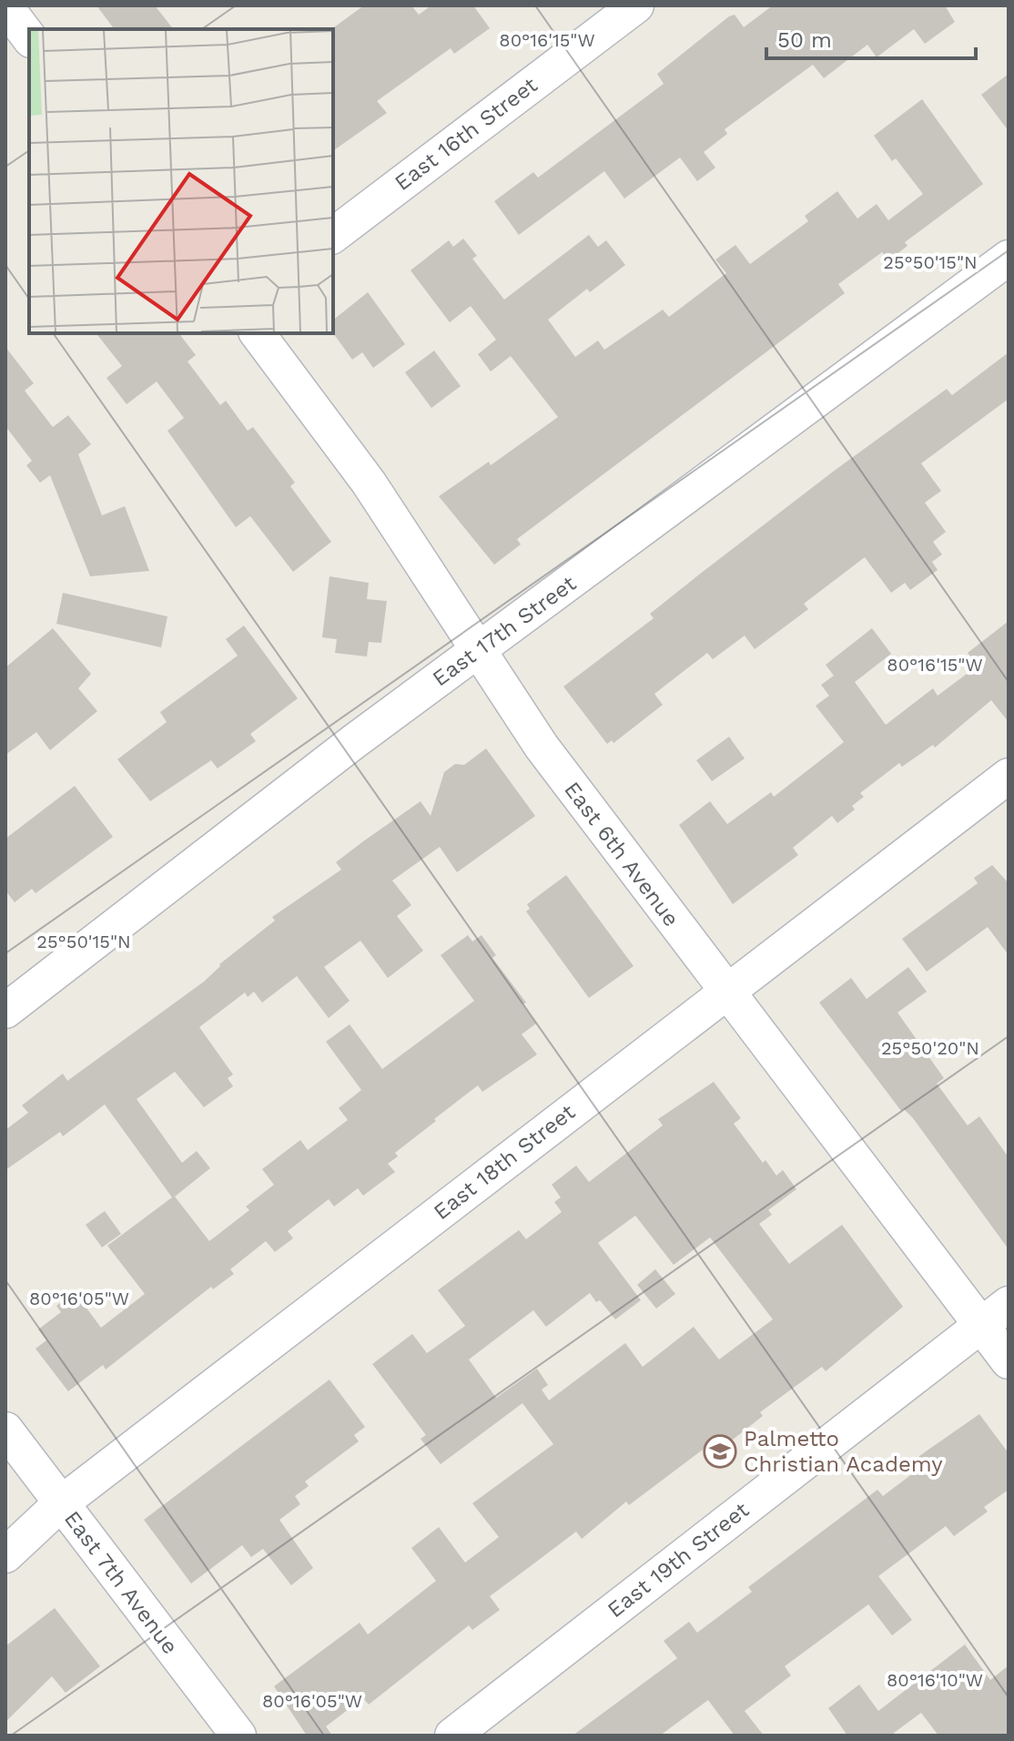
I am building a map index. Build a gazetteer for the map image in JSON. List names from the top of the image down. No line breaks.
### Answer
{"streets":{"street":["East 16th Street","East 17th Street","East 6th Avenue","East 18th Street","East 19th Street","East 7th Avenue"]},"crossings":[["East 17th Street","East 6th Avenue"],["East 6th Avenue","East 18th Street"],["East 6th Avenue","East 19th Street"],["East 18th Street","East 7th Avenue"]],"places":{"school or university":["Palmetto Christian Academy"]},"scale_bar":"50 m","coordinates":["80°16'15\"W","25°50'15\"N","25°50'20\"N","80°16'05\"W","80°16'10\"W"]}
